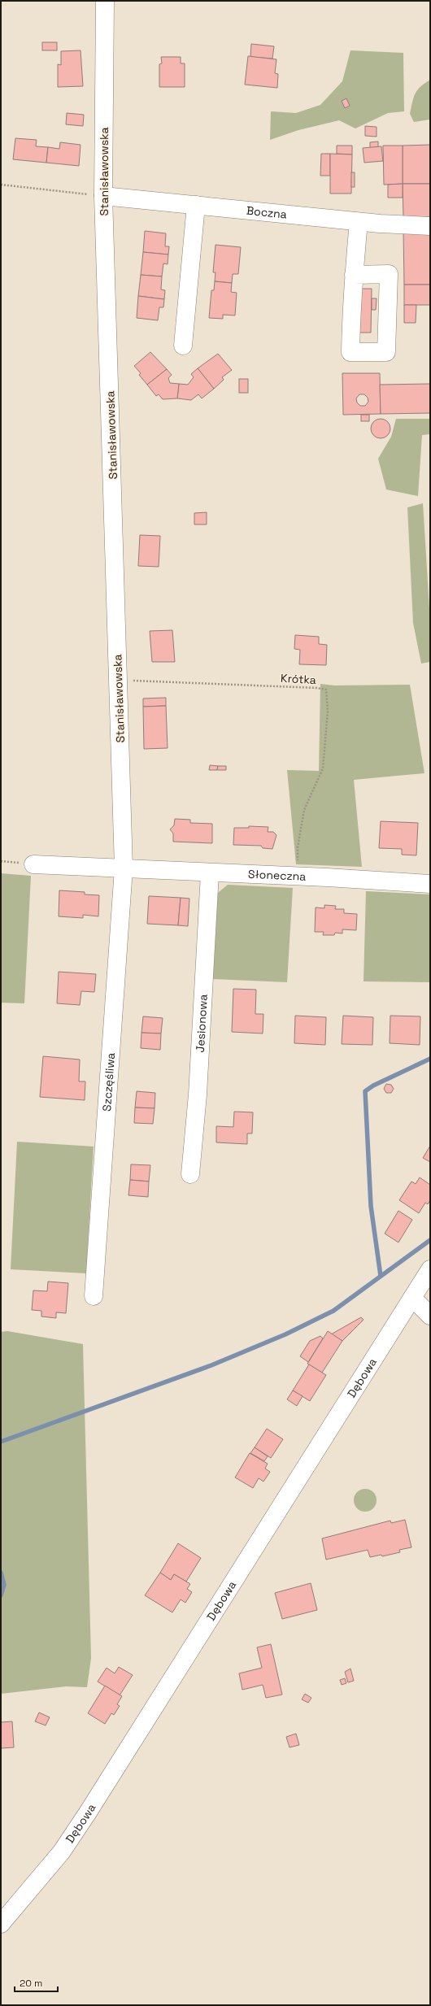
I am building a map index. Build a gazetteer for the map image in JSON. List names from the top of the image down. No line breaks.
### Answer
{"streets":{"street":["Stanisławowska","Boczna","Słoneczna","Jesionowa","Szczęśliwa","Dębowa"],"path":["Krótka"]},"crossings":[["Stanisławowska","Boczna"],["Stanisławowska","Krótka"],["Stanisławowska","Słoneczna"],["Stanisławowska","Szczęśliwa"],["Krótka","Słoneczna"],["Słoneczna","Jesionowa"],["Słoneczna","Szczęśliwa"]],"scale_bar":"20 m"}
